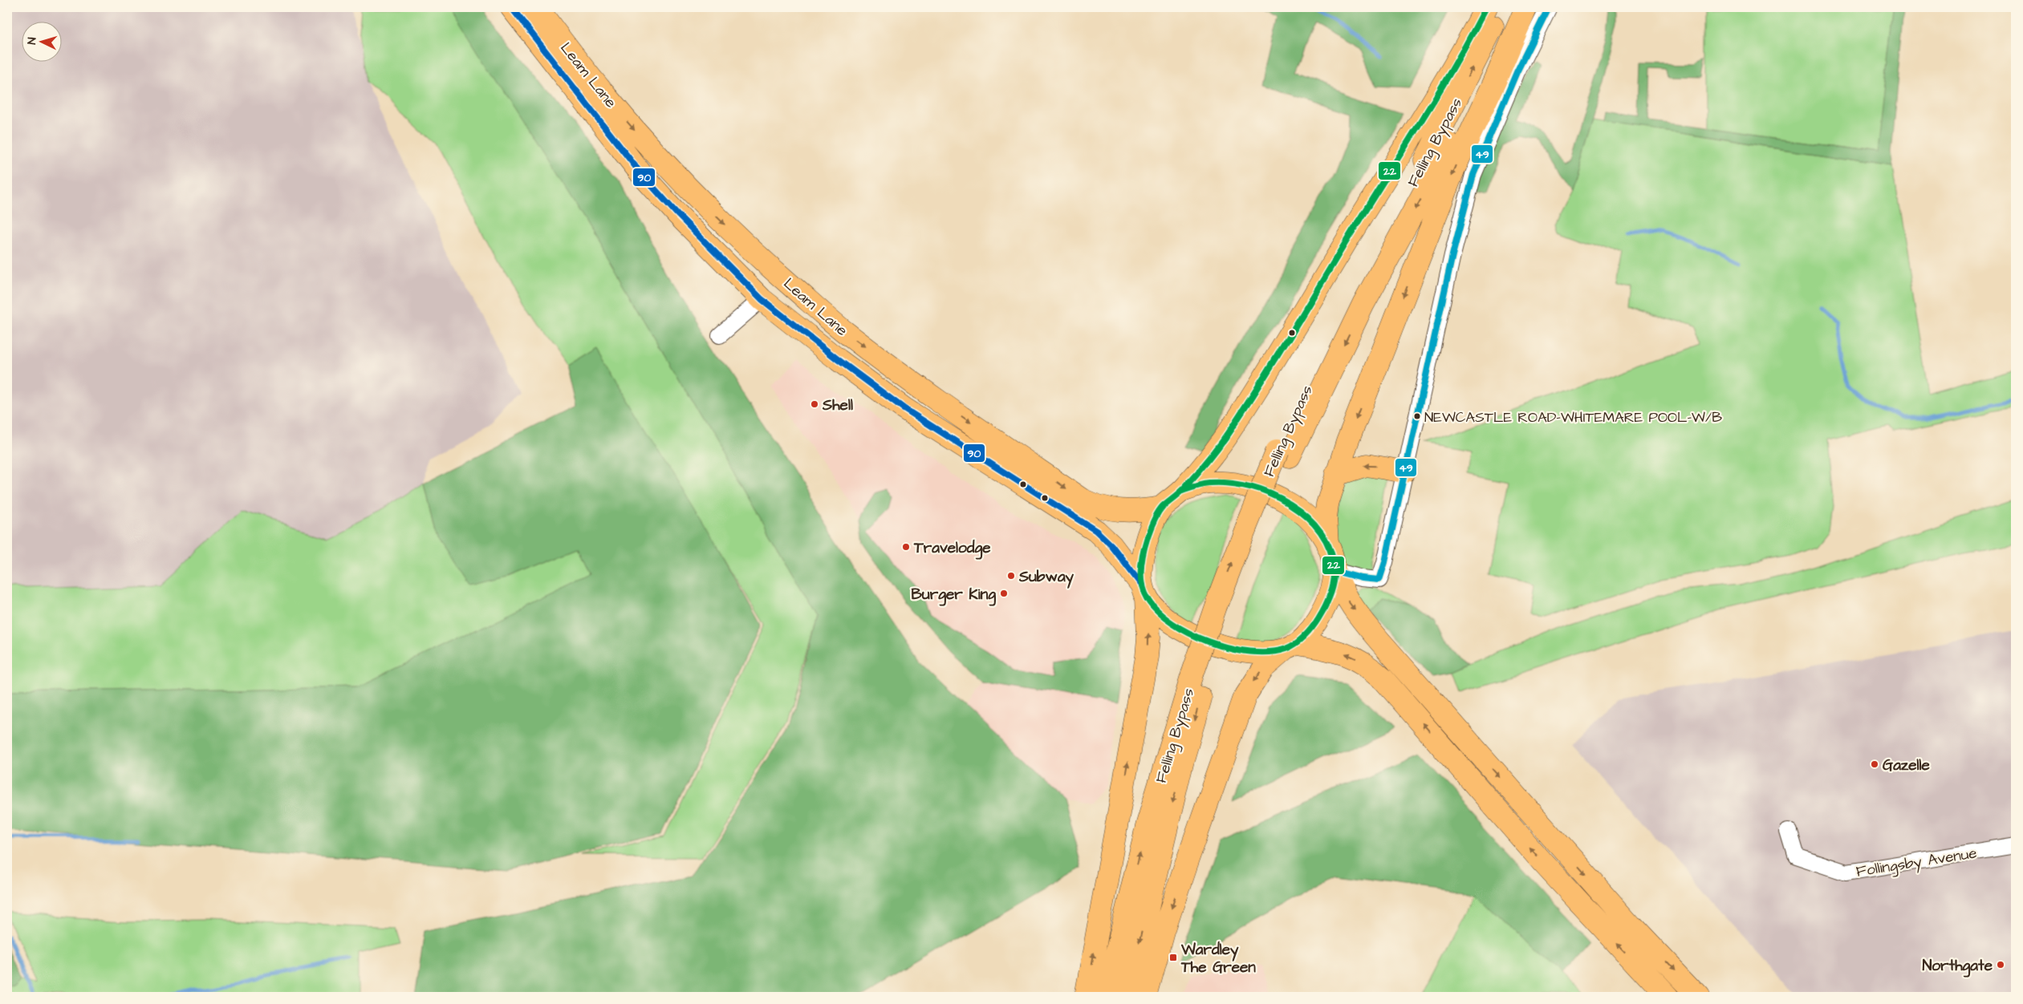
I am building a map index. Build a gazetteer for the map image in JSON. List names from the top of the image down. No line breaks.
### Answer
{"streets":{"highway":["Leam Lane","Felling Bypass"],"street":["Follingsby Avenue"]},"places":{"other":["Shell","NEWCASTLE ROAD-WHITEMARE POOL-W/B","Travelodge","Subway","Burger King","Gazelle","Northgate"],"transit":["Wardley The Green"]},"lines":["transit line 90","transit line 22","transit line 49"],"north":"left"}
